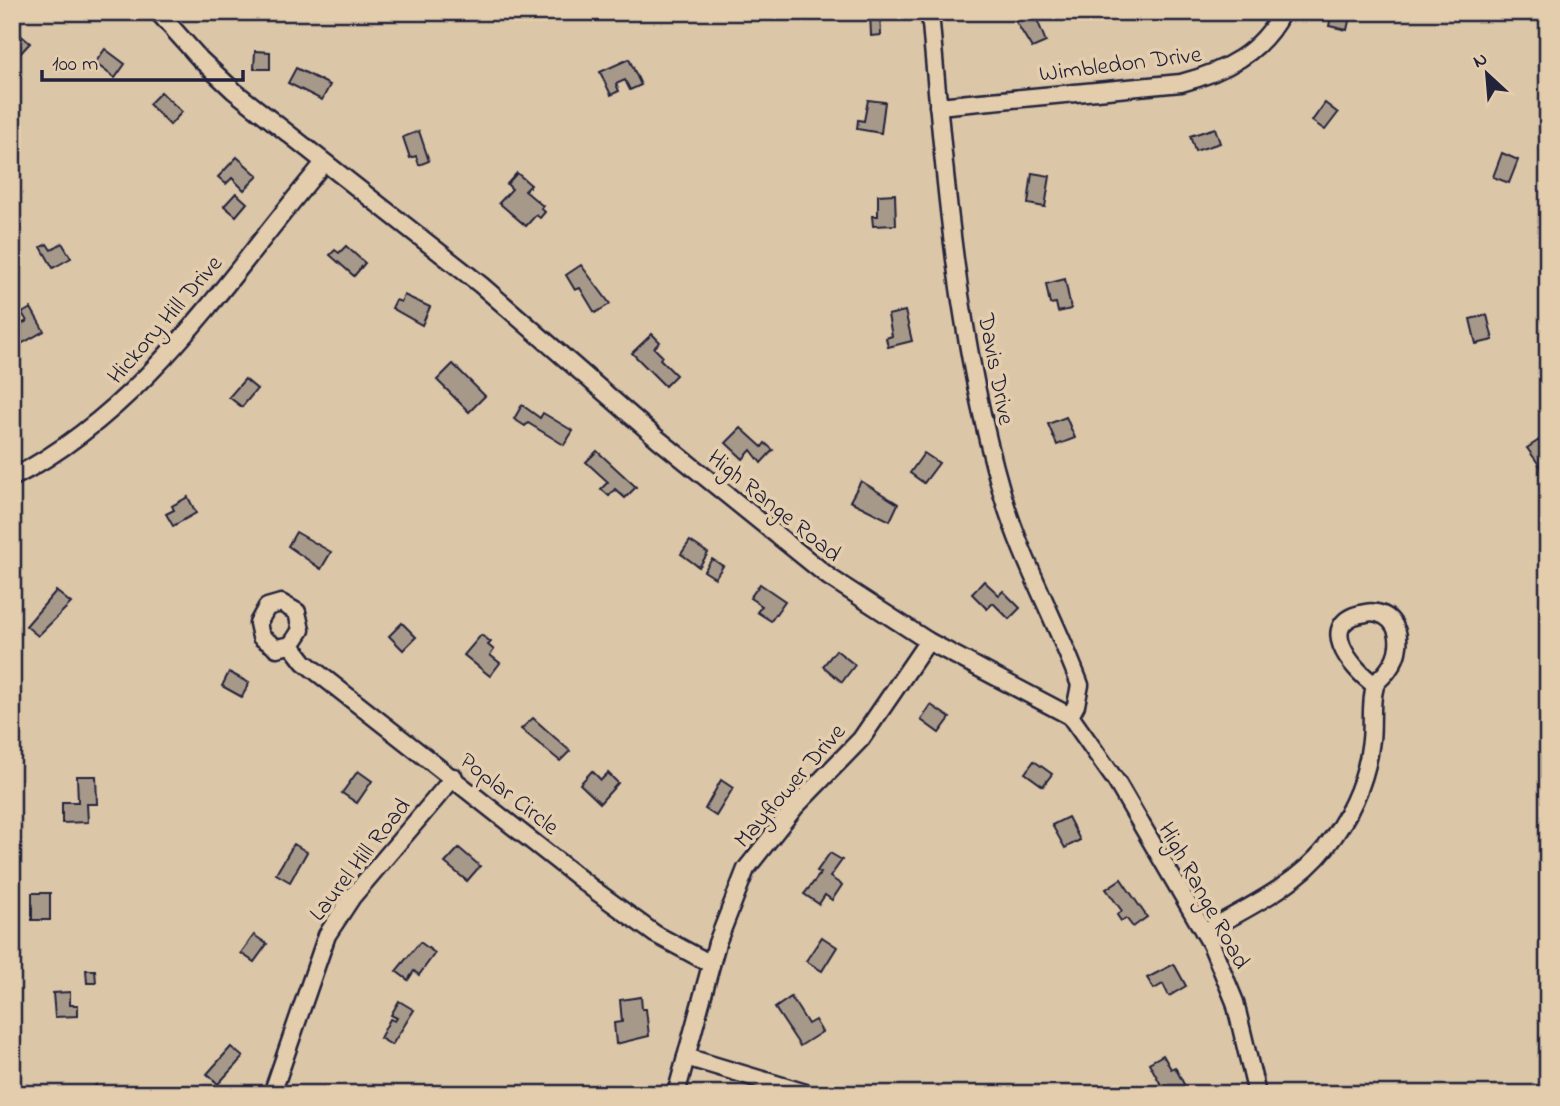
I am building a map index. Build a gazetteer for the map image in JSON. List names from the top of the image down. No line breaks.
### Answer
{"streets":{"street":["Wimbledon Drive","Hickory Hill Drive","Davis Drive","High Range Road","Mayflower Drive","Poplar Circle","Laurel Hill Road"]},"crossings":[["Wimbledon Drive","Davis Drive"],["Hickory Hill Drive","High Range Road"],["Davis Drive","High Range Road"],["High Range Road","Mayflower Drive"],["Mayflower Drive","Poplar Circle"],["Poplar Circle","Laurel Hill Road"]],"scale_bar":"100 m","north":"top left"}
